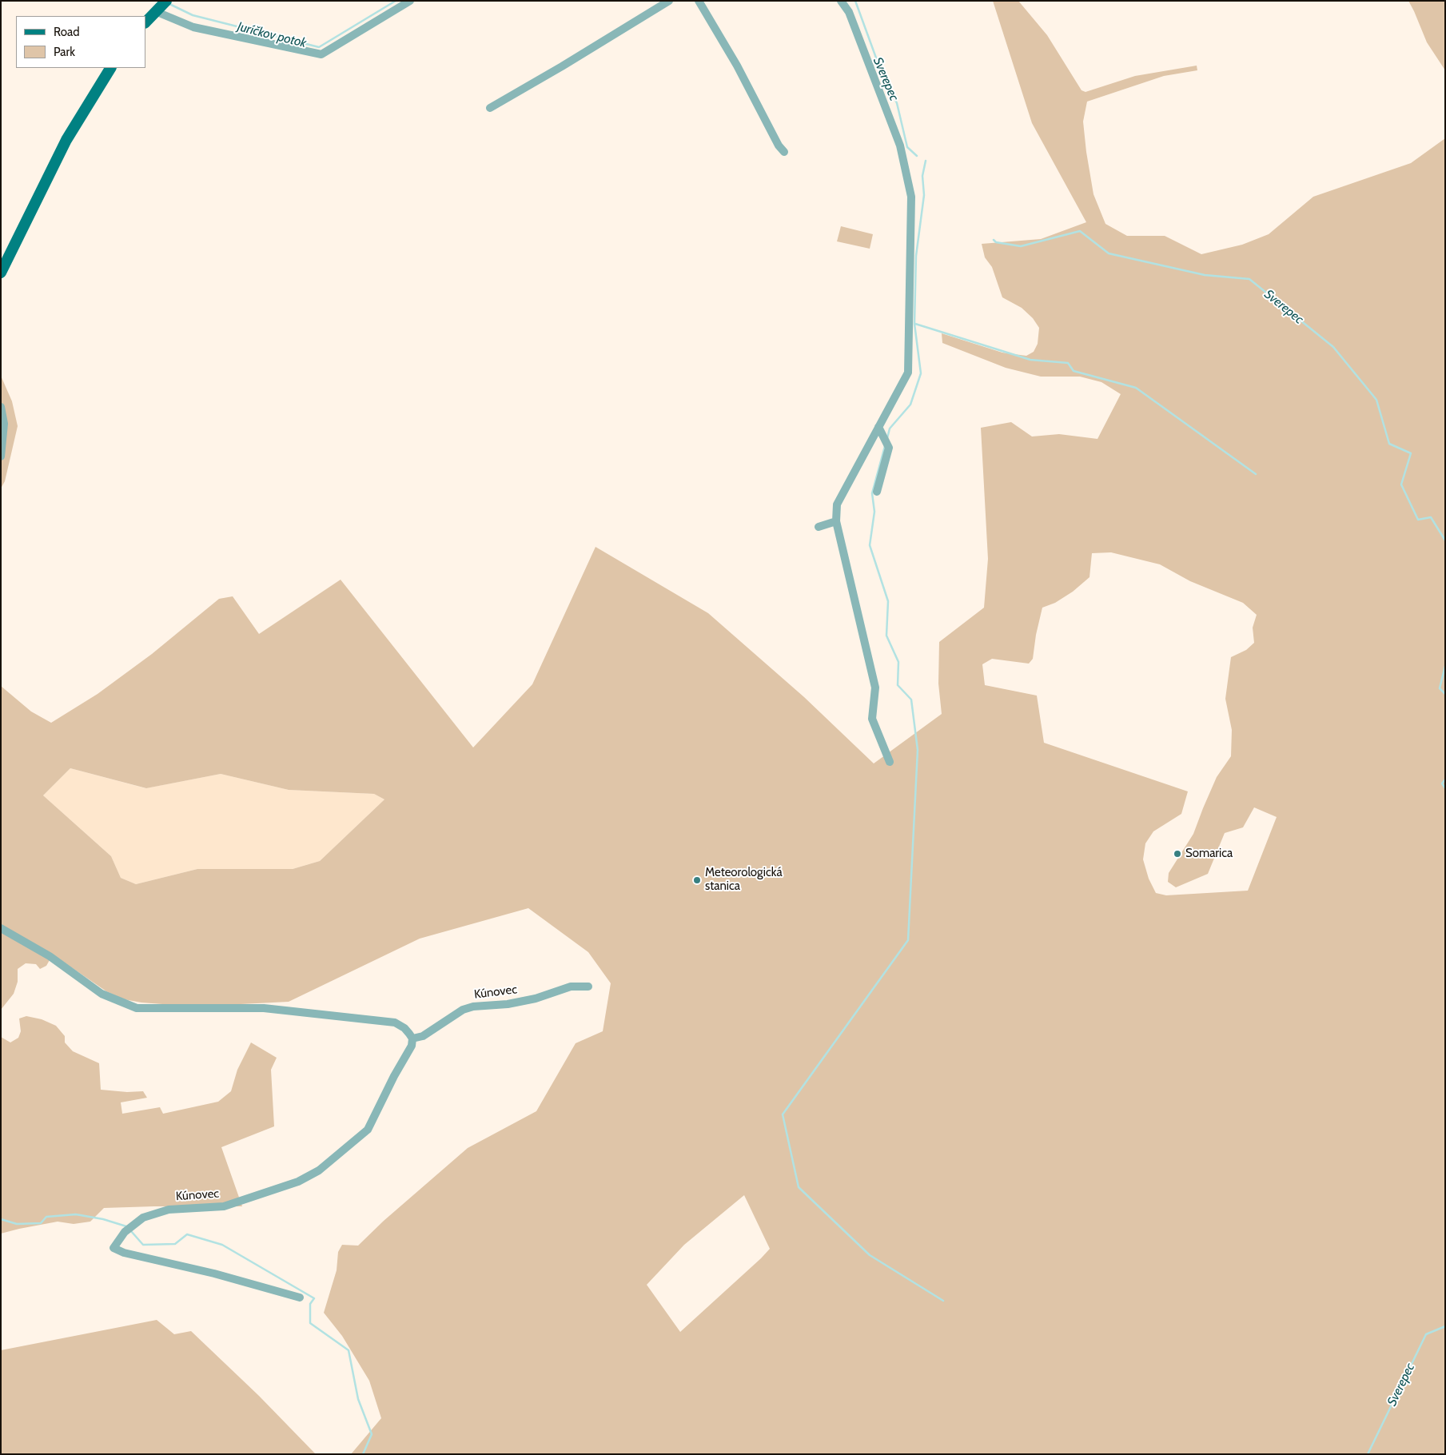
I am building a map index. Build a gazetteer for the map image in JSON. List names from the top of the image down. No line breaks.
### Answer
{"streets":{"street":["Kúnovec"]},"water":["Juríčkov potok","Sverepec"],"places":["Somarica","Meteorologická stanica"],"legend":["Road","Park"]}
